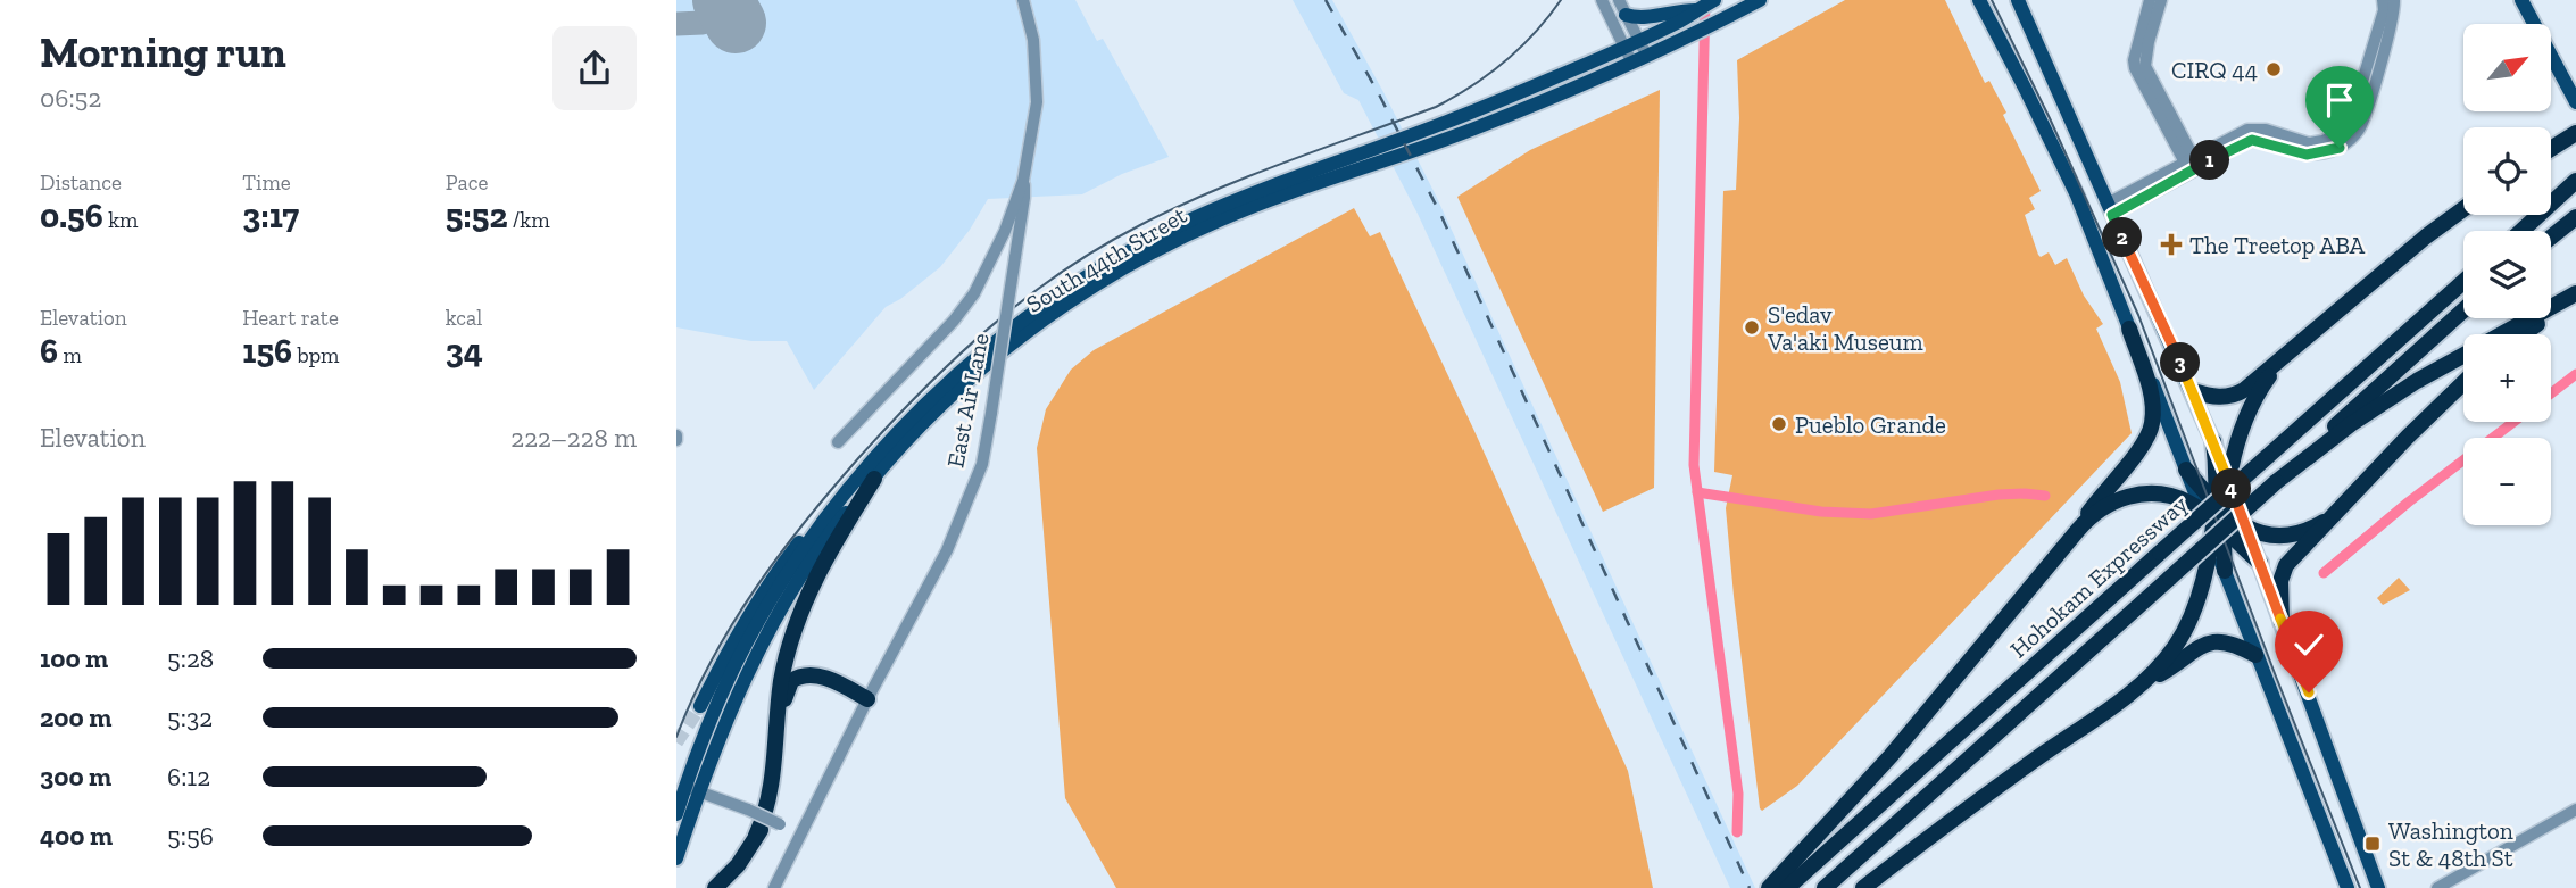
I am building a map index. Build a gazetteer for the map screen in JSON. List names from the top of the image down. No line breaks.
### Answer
{"streets":{"highway":["Hohokam Expressway"],"main road":["South 44th Street"],"street":["East Air Lane"]},"places":{"other":["CIRQ 44","S'edav Va'aki Museum","Pueblo Grande"],"health":["The Treetop ABA"],"transit":["Washington St & 48th St"]},"north":"top right","page":{"heading":["Morning run","06:52"],"map_buttons":["+","−"],"stats":[["Distance","0.56 km"],["Time","3:17"],["Pace","5:52 /km"],["Elevation","6 m"],["Heart rate","156 bpm"],["kcal","34"]],"pins":["1","2","3","4"],"chart":["Elevation","222–228 m"],"list":[{"name":"100 m","note":"5:28"},{"name":"200 m","note":"5:32"},{"name":"300 m","note":"6:12"},{"name":"400 m","note":"5:56"}]}}
